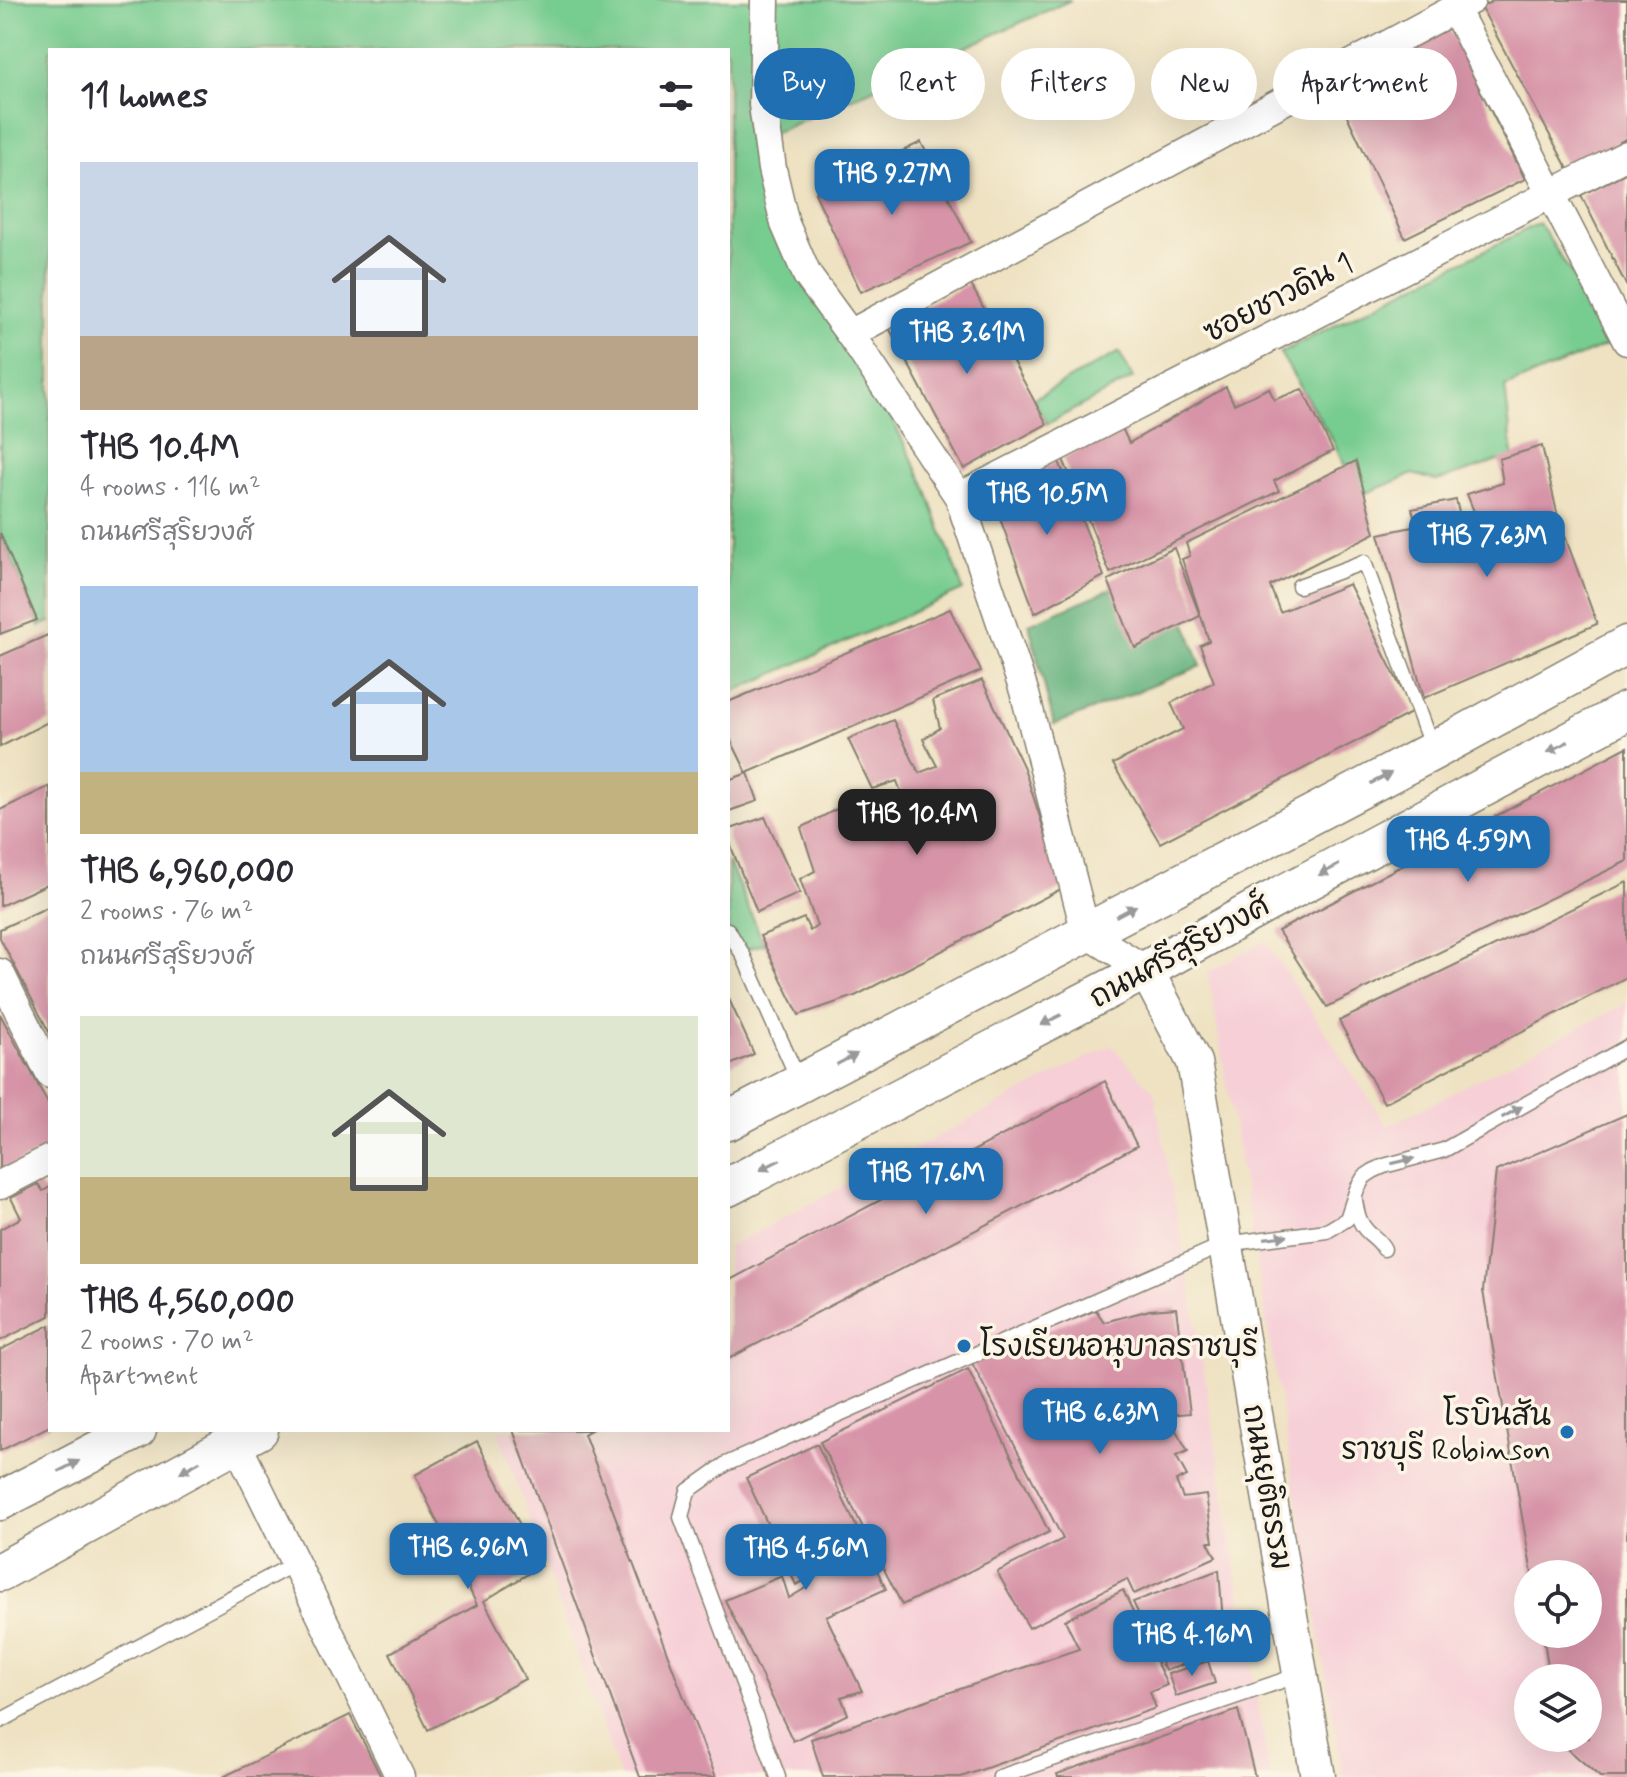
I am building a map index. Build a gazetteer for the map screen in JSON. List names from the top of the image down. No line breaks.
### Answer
{"streets":{"main road":["ถนนศรีสุริยวงศ์"],"street":["ซอยชาวดิน 1","ถนนยุติธรรม"]},"crossings":[["ถนนศรีสุริยวงศ์","ถนนยุติธรรม"]],"places":["โรงเรียนอนุบาลราชบุรี","โรบินสัน ราชบุรี Robinson"],"page":{"chip":["Buy","Rent","Filters","New","Apartment"],"heading":"11 homes","list":[{"name":"THB 10.4M","note":"4 rooms · 116 m² · ถนนศรีสุริยวงศ์"},{"name":"THB 6,960,000","note":"2 rooms · 76 m² · ถนนศรีสุริยวงศ์"},{"name":"THB 4,560,000","note":"2 rooms · 70 m² · Apartment"}],"price":["THB 9.27M","THB 3.61M","THB 10.5M","THB 7.63M","THB 10.4M","THB 4.59M","THB 17.6M","THB 6.63M","THB 6.96M","THB 4.56M","THB 4.16M"]}}
